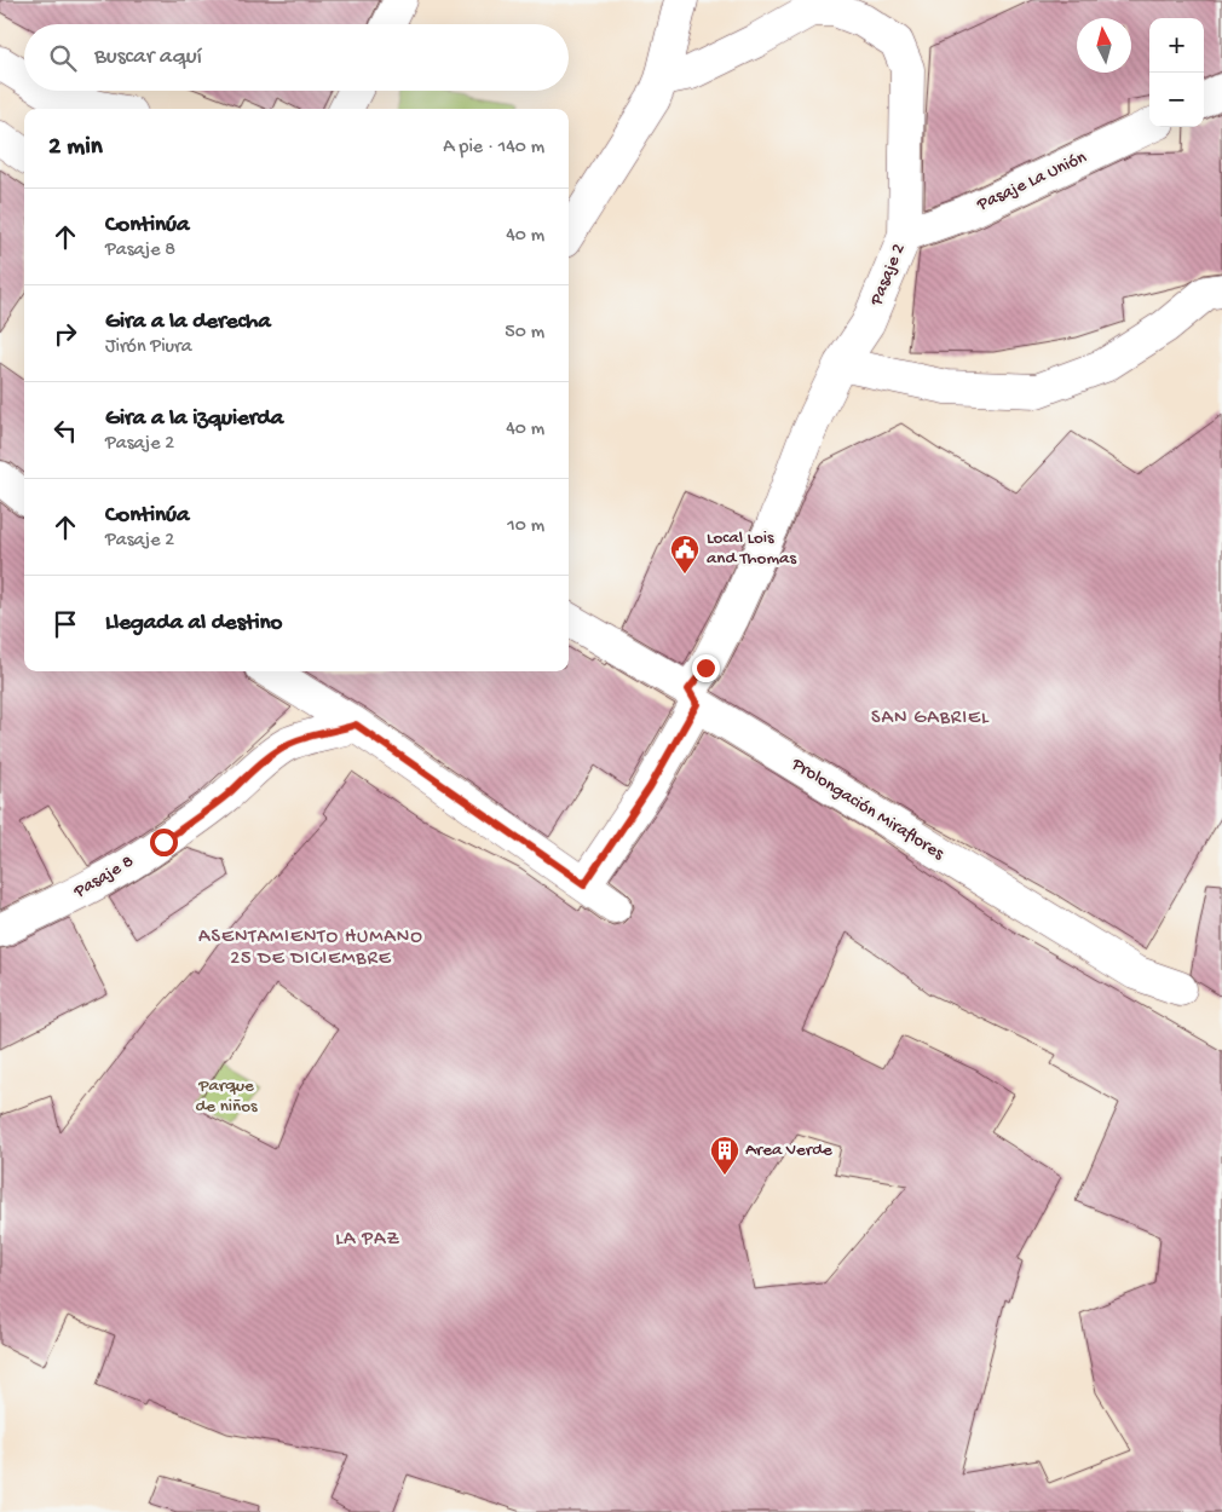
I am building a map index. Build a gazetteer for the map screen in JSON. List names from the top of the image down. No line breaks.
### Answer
{"streets":{"street":["Pasaje La Unión","Pasaje 2","Prolongación Miraflores","Pasaje 8"]},"crossings":[["Pasaje La Unión","Pasaje 2"],["Pasaje 2","Prolongación Miraflores"]],"districts":["SAN GABRIEL","ASENTAMIENTO HUMANO 25 DE DICIEMBRE","LA PAZ"],"parks":["Parque de niños"],"places":{"public building":["Local Lois and Thomas"],"building":["Area Verde"]},"north":"top","page":{"map_buttons":["+","−"],"search":"Buscar aquí","heading":["2 min","A pie · 140 m"],"list":[["Continúa","Pasaje 8","40 m"],["Gira a la derecha","Jirón Piura","50 m"],["Gira a la izquierda","Pasaje 2","40 m"],["Continúa","Pasaje 2","10 m"],"Llegada al destino"]}}
